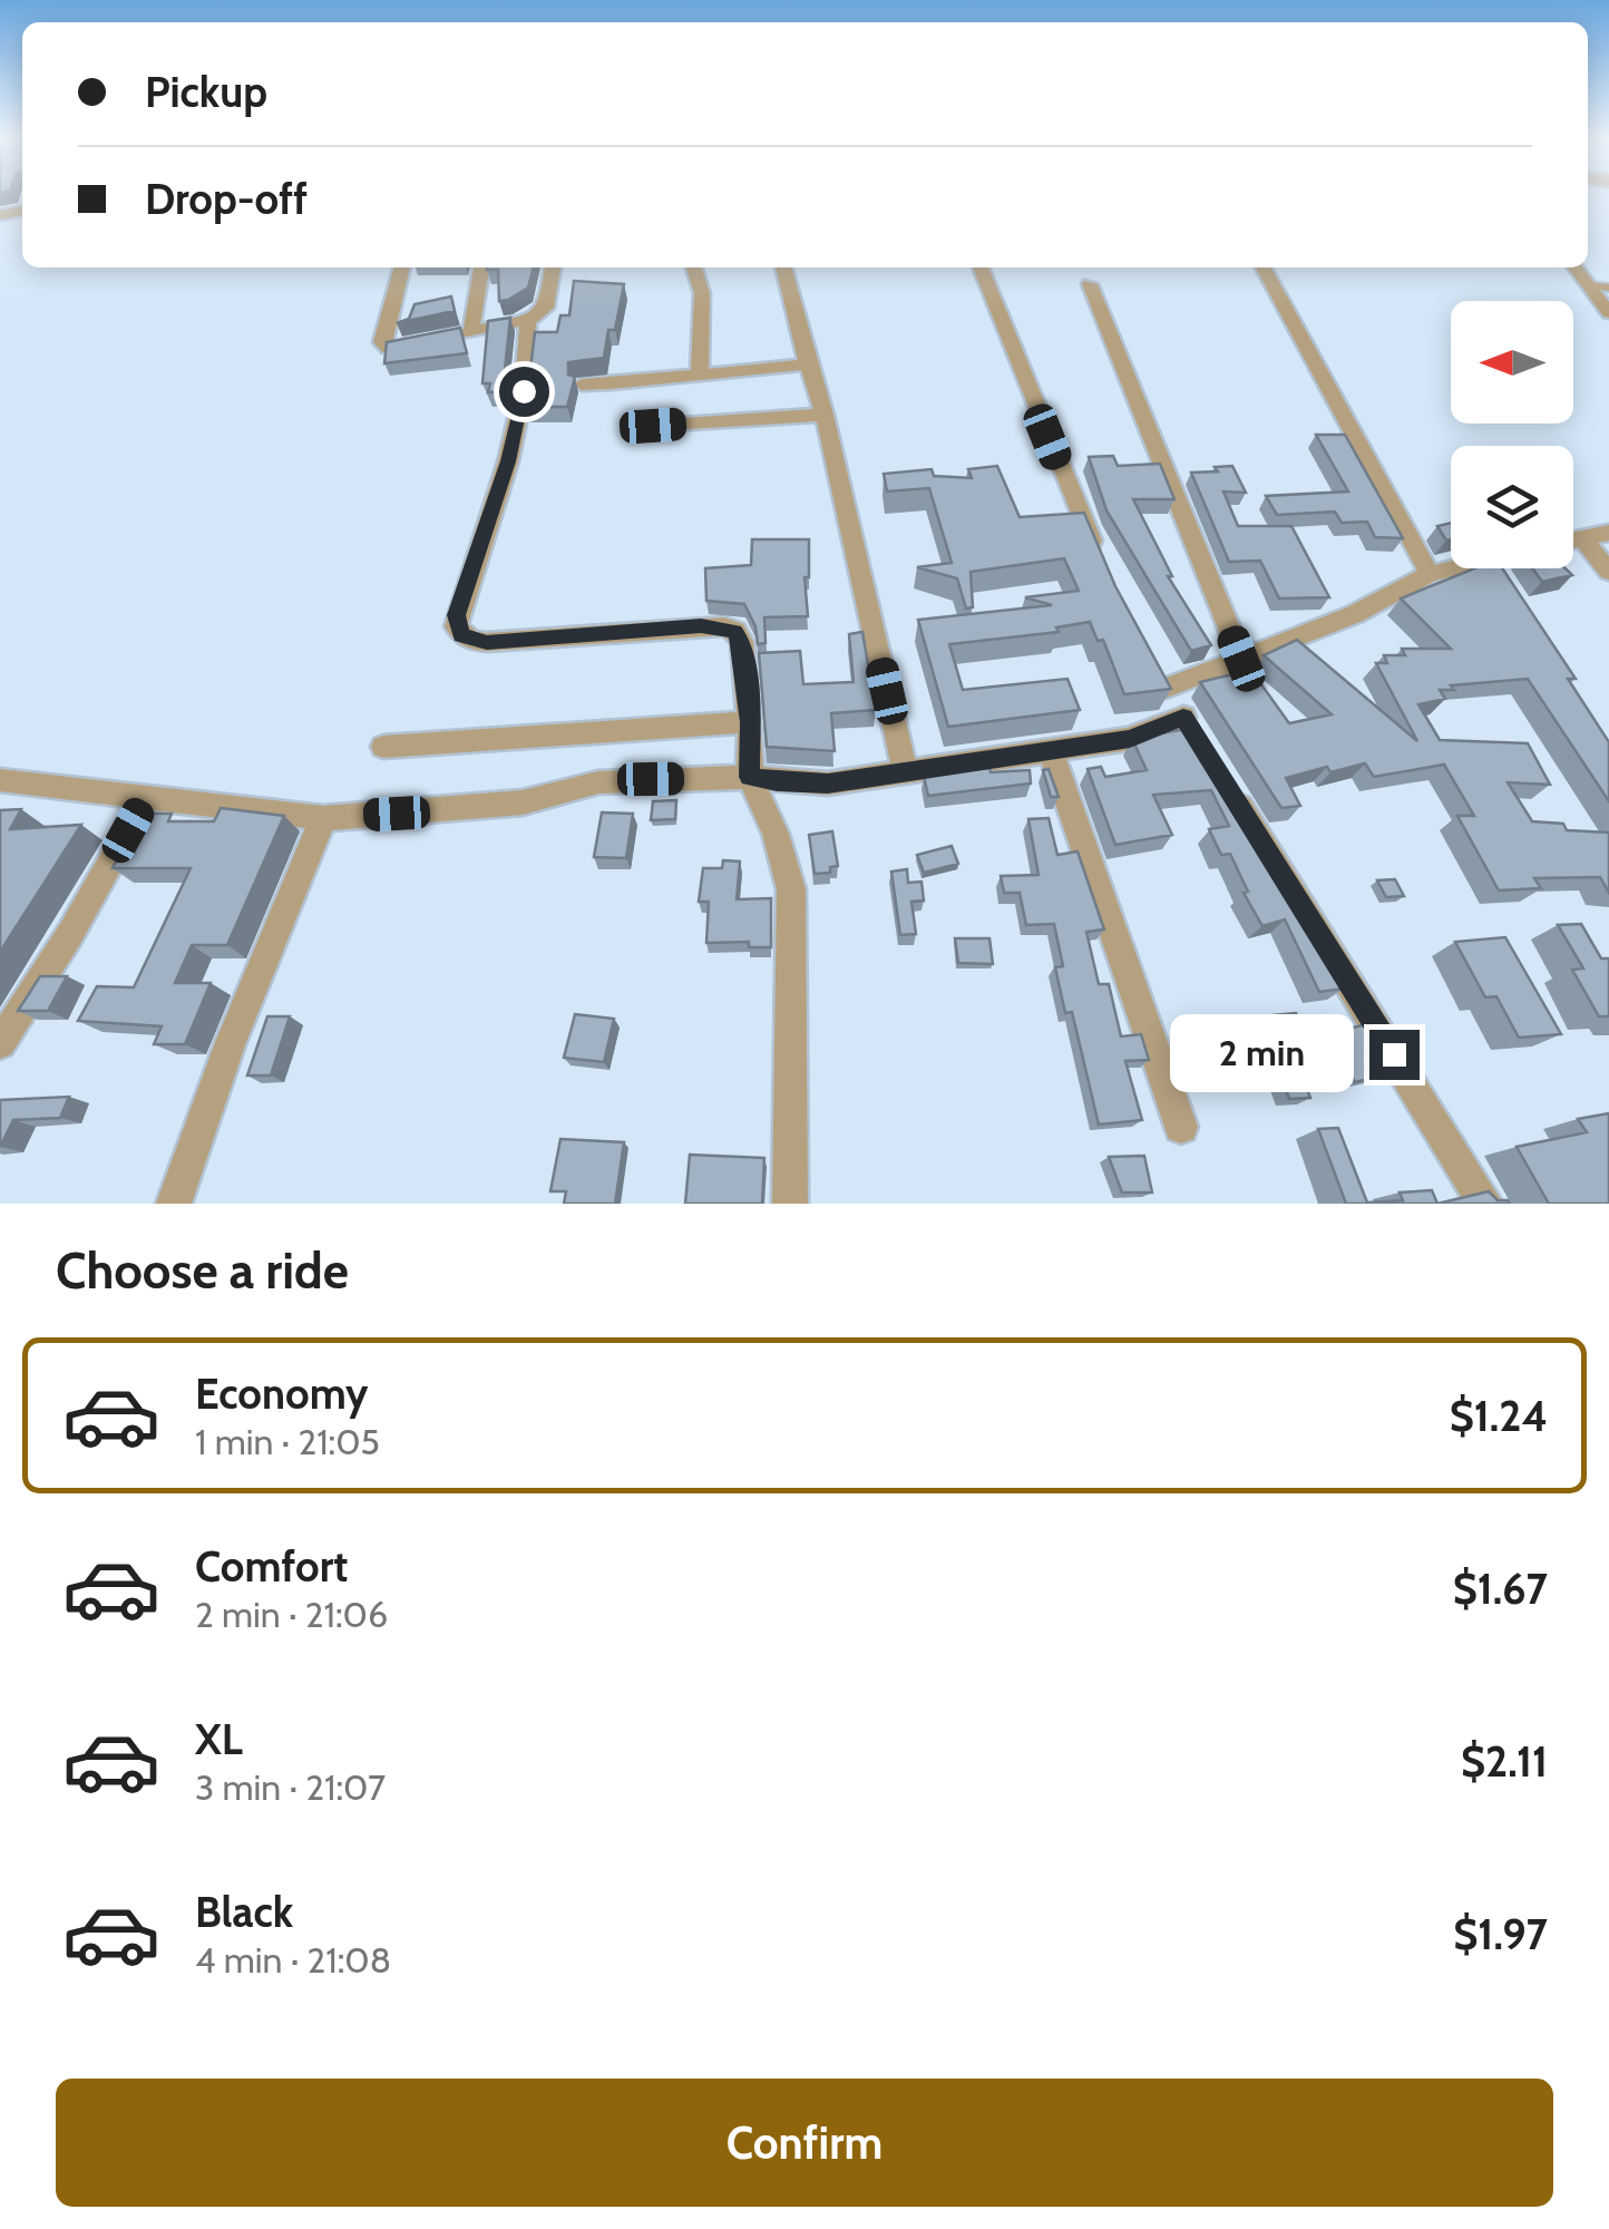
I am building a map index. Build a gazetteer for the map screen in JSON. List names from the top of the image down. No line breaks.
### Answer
{"north":"left","page":{"banner":["Pickup","Drop-off"],"bubble":"2 min","heading":"Choose a ride","list":[{"name":"Economy","note":"1 min · 21:05","value":"$1.24"},{"name":"Comfort","note":"2 min · 21:06","value":"$1.67"},{"name":"XL","note":"3 min · 21:07","value":"$2.11"},{"name":"Black","note":"4 min · 21:08","value":"$1.97"}],"buttons":"Confirm"}}
